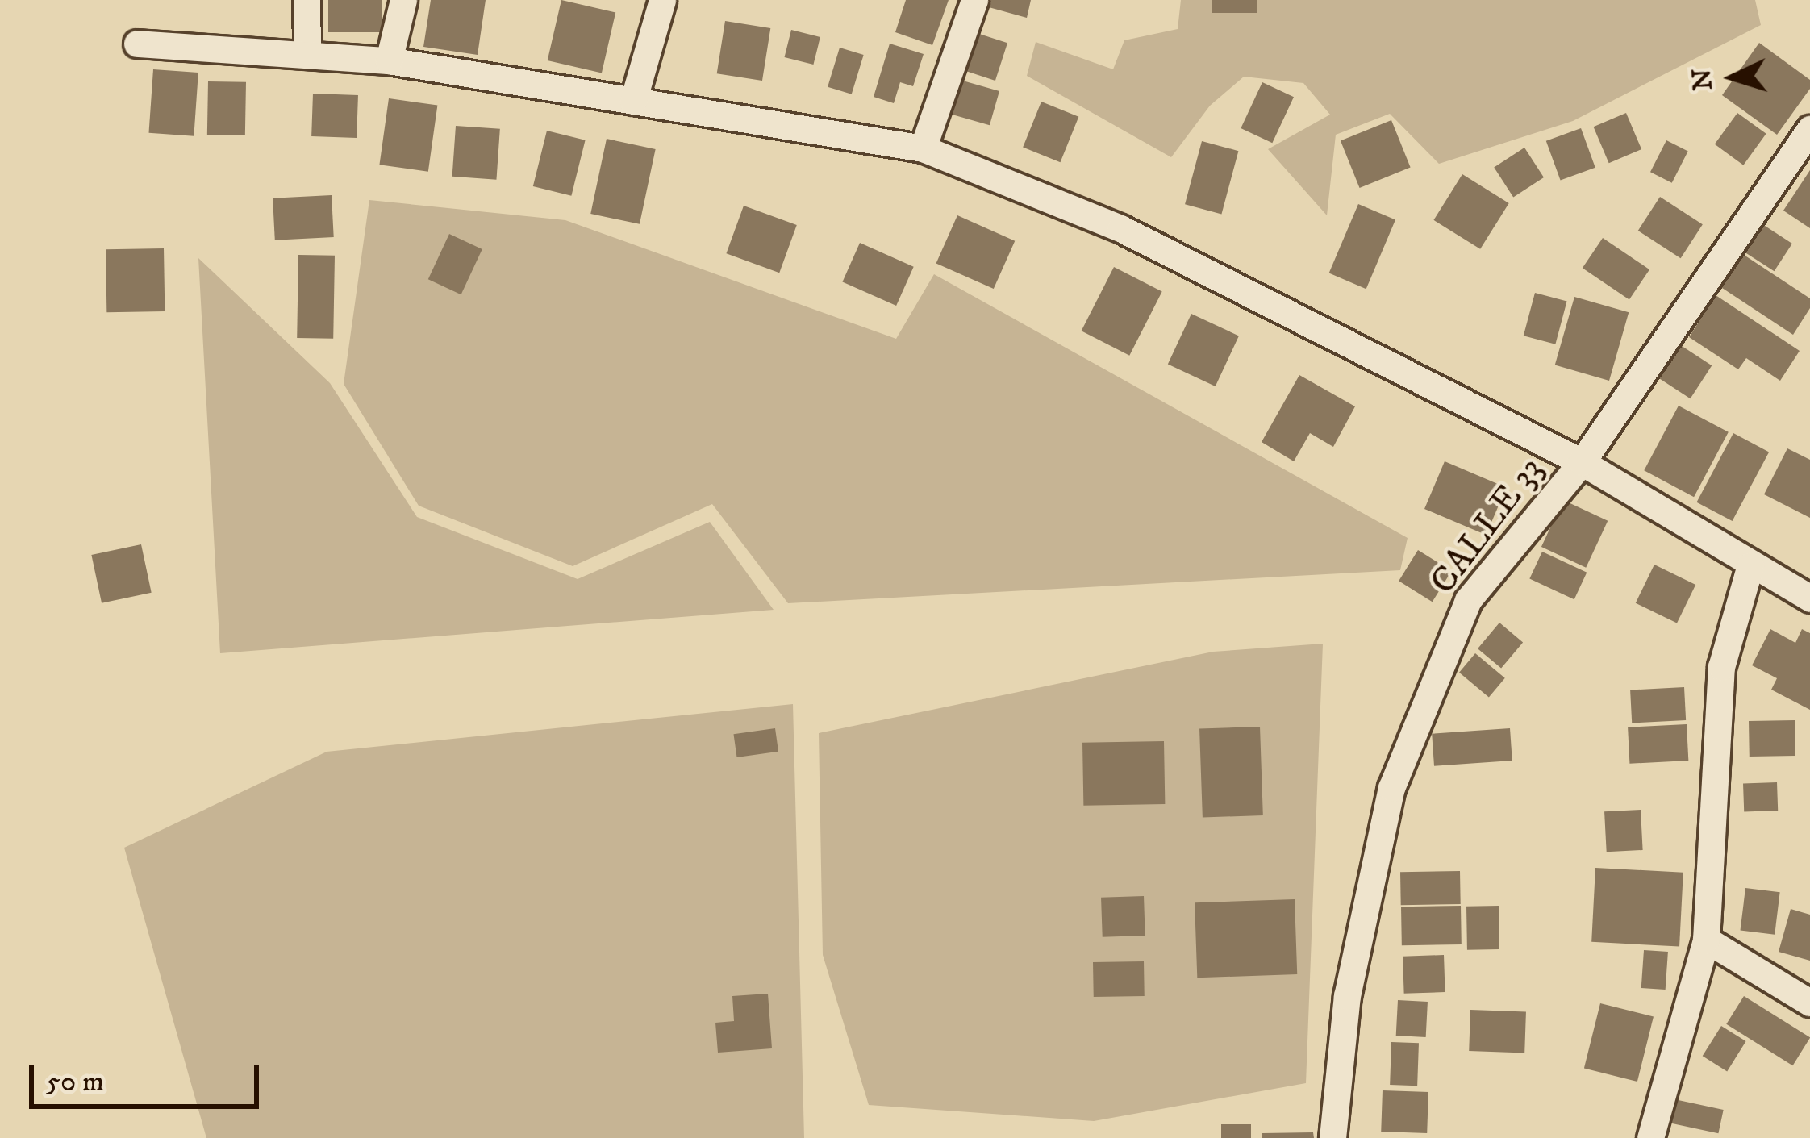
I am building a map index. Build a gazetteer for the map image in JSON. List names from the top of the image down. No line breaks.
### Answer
{"streets":{"street":["CALLE 33"]},"scale_bar":"50 m","north":"left"}
